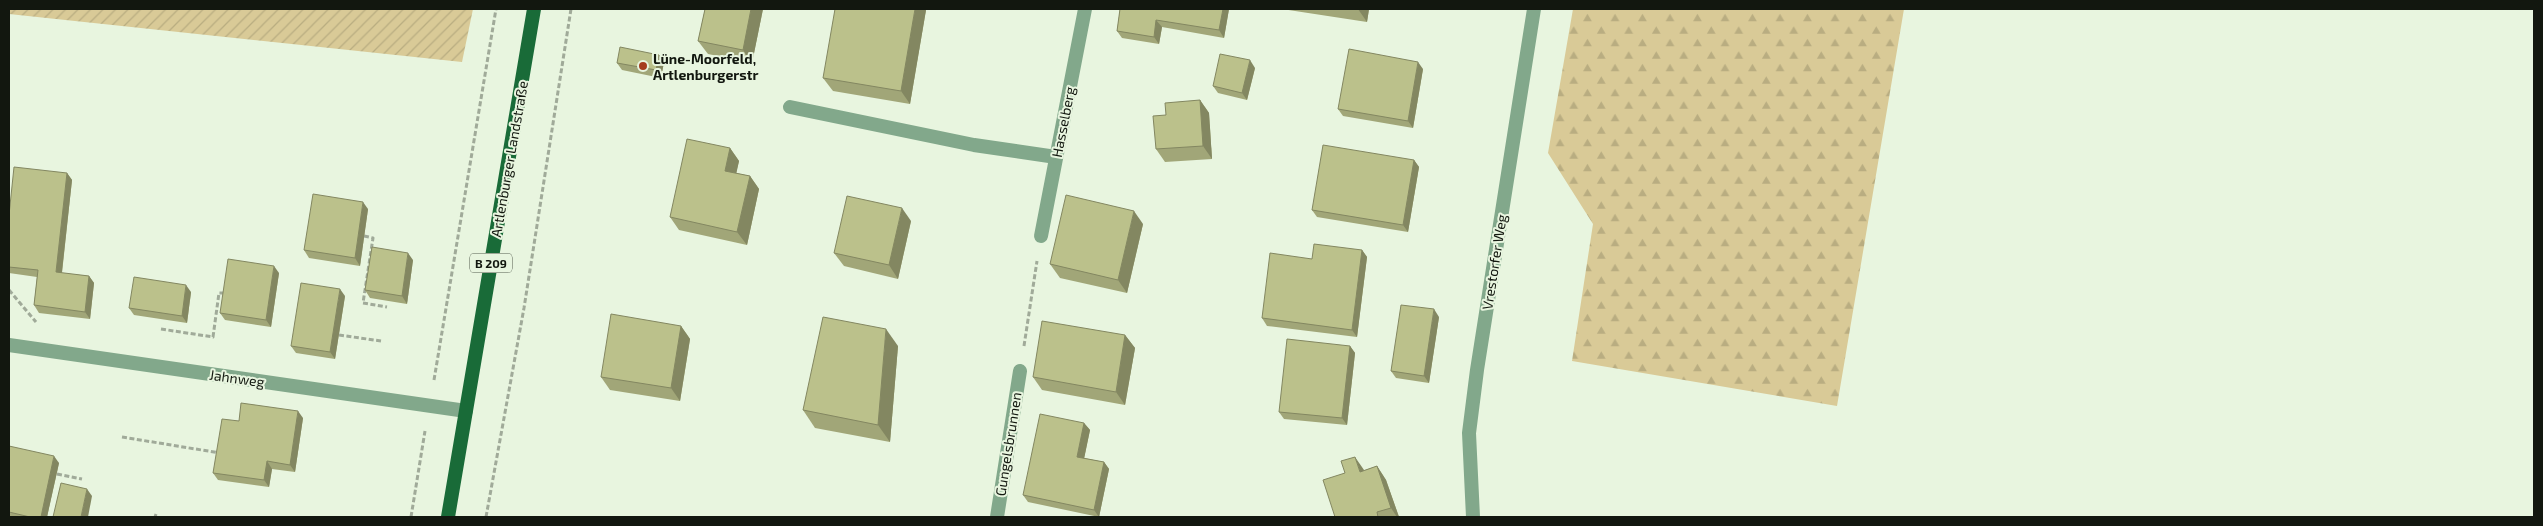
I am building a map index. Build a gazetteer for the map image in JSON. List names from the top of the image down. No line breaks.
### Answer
{"streets":{"main road":["Artlenburger Landstraße","B 209"],"street":["Hasselberg","Vrestorfer Weg","Jahnweg","Gungelsbrunnen"]},"crossings":[["Artlenburger Landstraße","Jahnweg"]],"places":["Lüne-Moorfeld, Artlenburgerstr"]}
